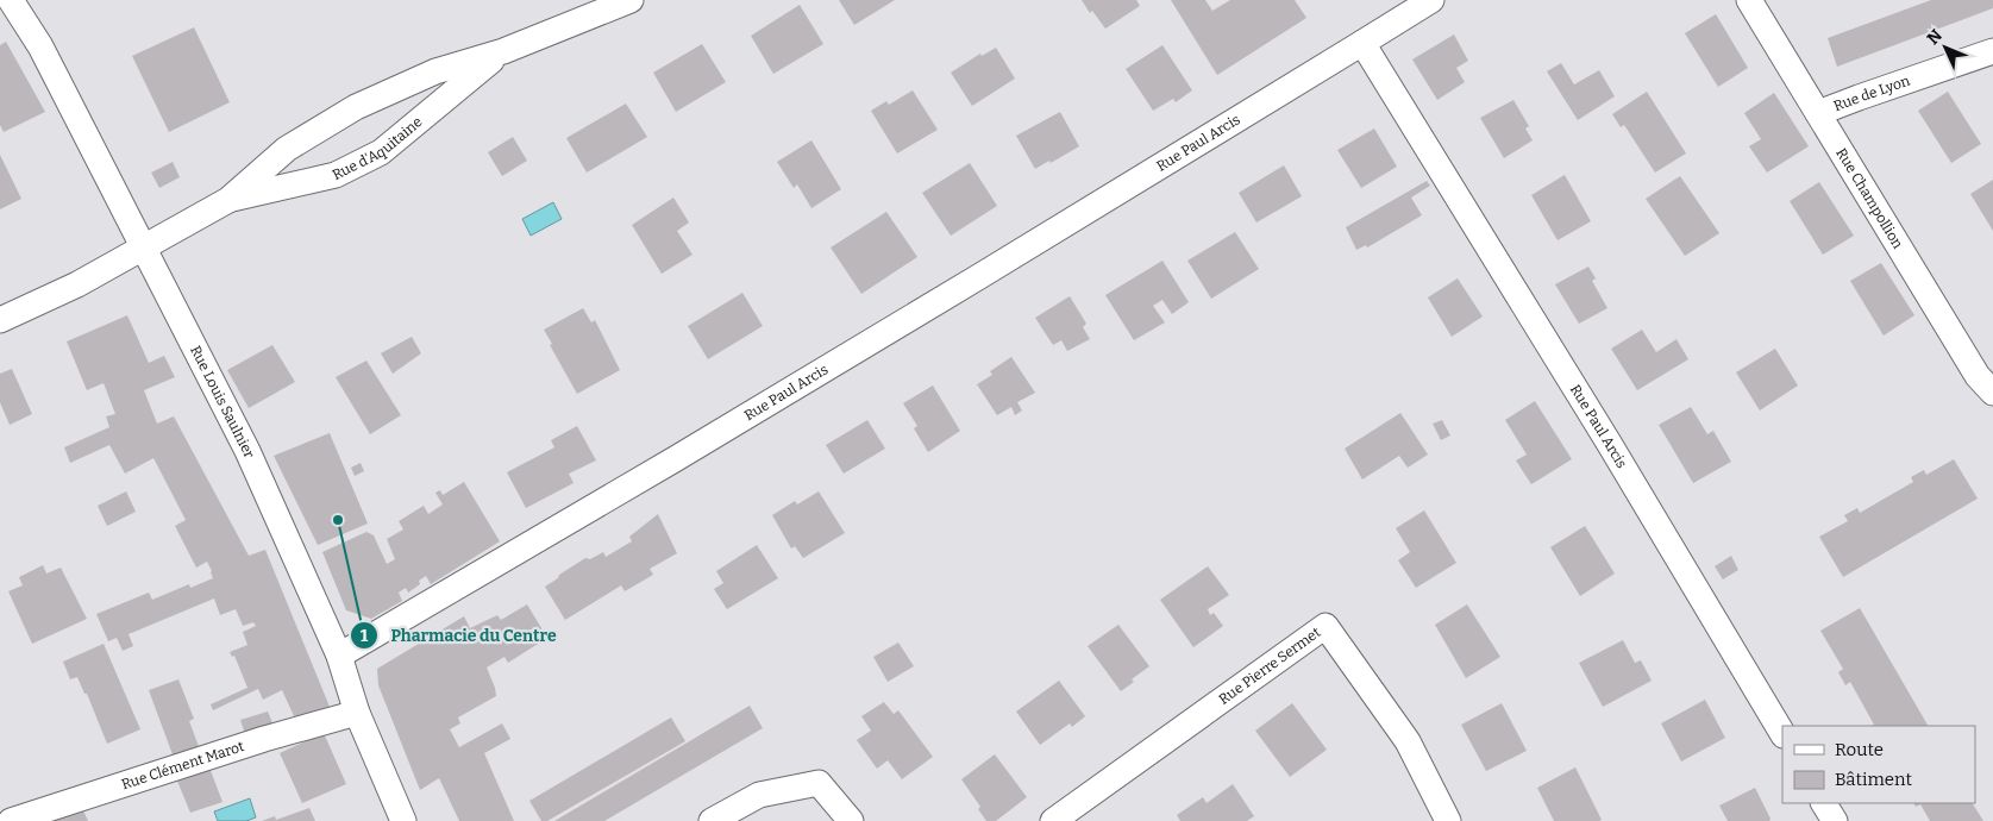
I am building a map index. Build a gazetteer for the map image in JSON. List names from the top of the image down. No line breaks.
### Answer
{"streets":{"street":["Rue de Lyon","Rue Paul Arcis","Rue d'Aquitaine","Rue Champollion","Rue Louis Saulnier","Rue Pierre Sermet","Rue Clément Marot"]},"crossings":[["Rue de Lyon","Rue Champollion"],["Rue Paul Arcis","Rue Louis Saulnier"],["Rue d'Aquitaine","Rue Louis Saulnier"],["Rue Louis Saulnier","Rue Clément Marot"]],"places":["Pharmacie du Centre"],"legend":["Route","Bâtiment"],"north":"top left"}
